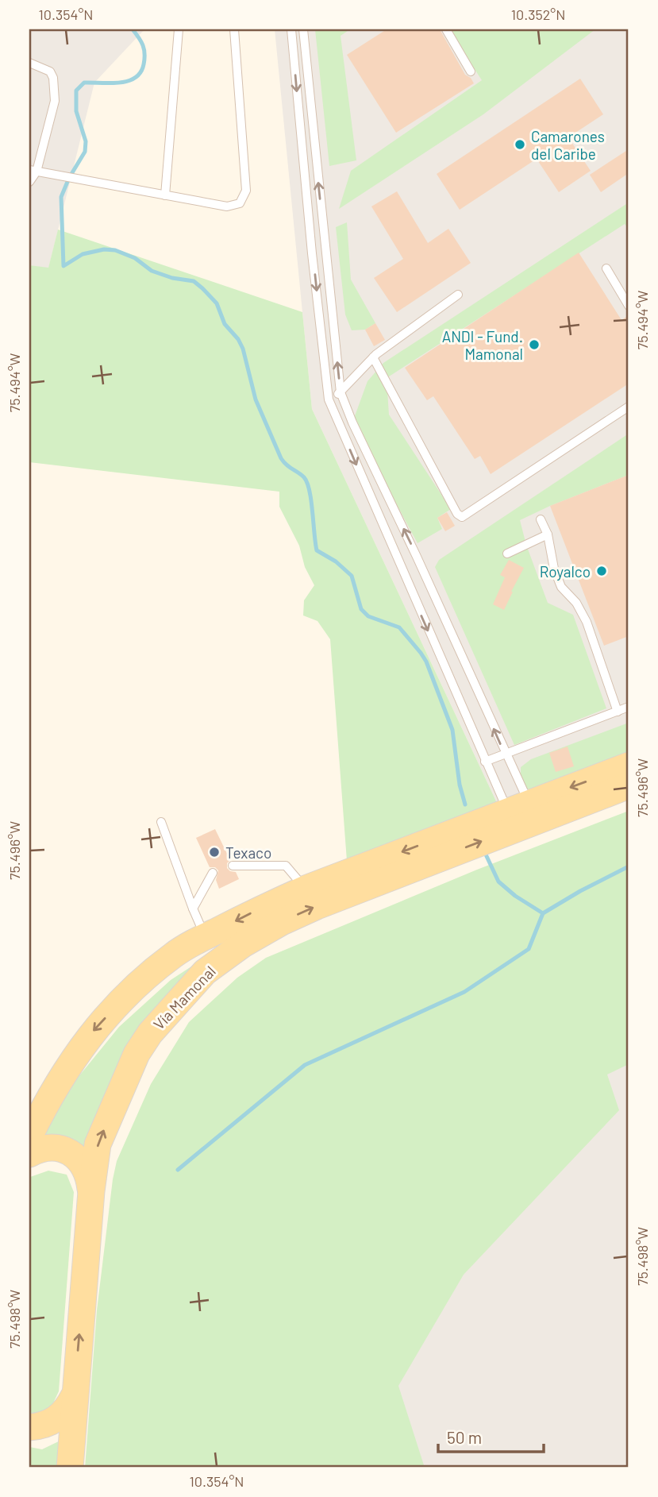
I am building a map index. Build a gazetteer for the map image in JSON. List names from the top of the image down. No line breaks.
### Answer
{"streets":{"main road":["Vía Mamonal"]},"places":["Camarones del Caribe","ANDI - Fund. Mamonal","Royalco","Texaco"],"scale_bar":"50 m","coordinates":["10.354°N","10.352°N","75.494°W","75.496°W","75.498°W"]}
